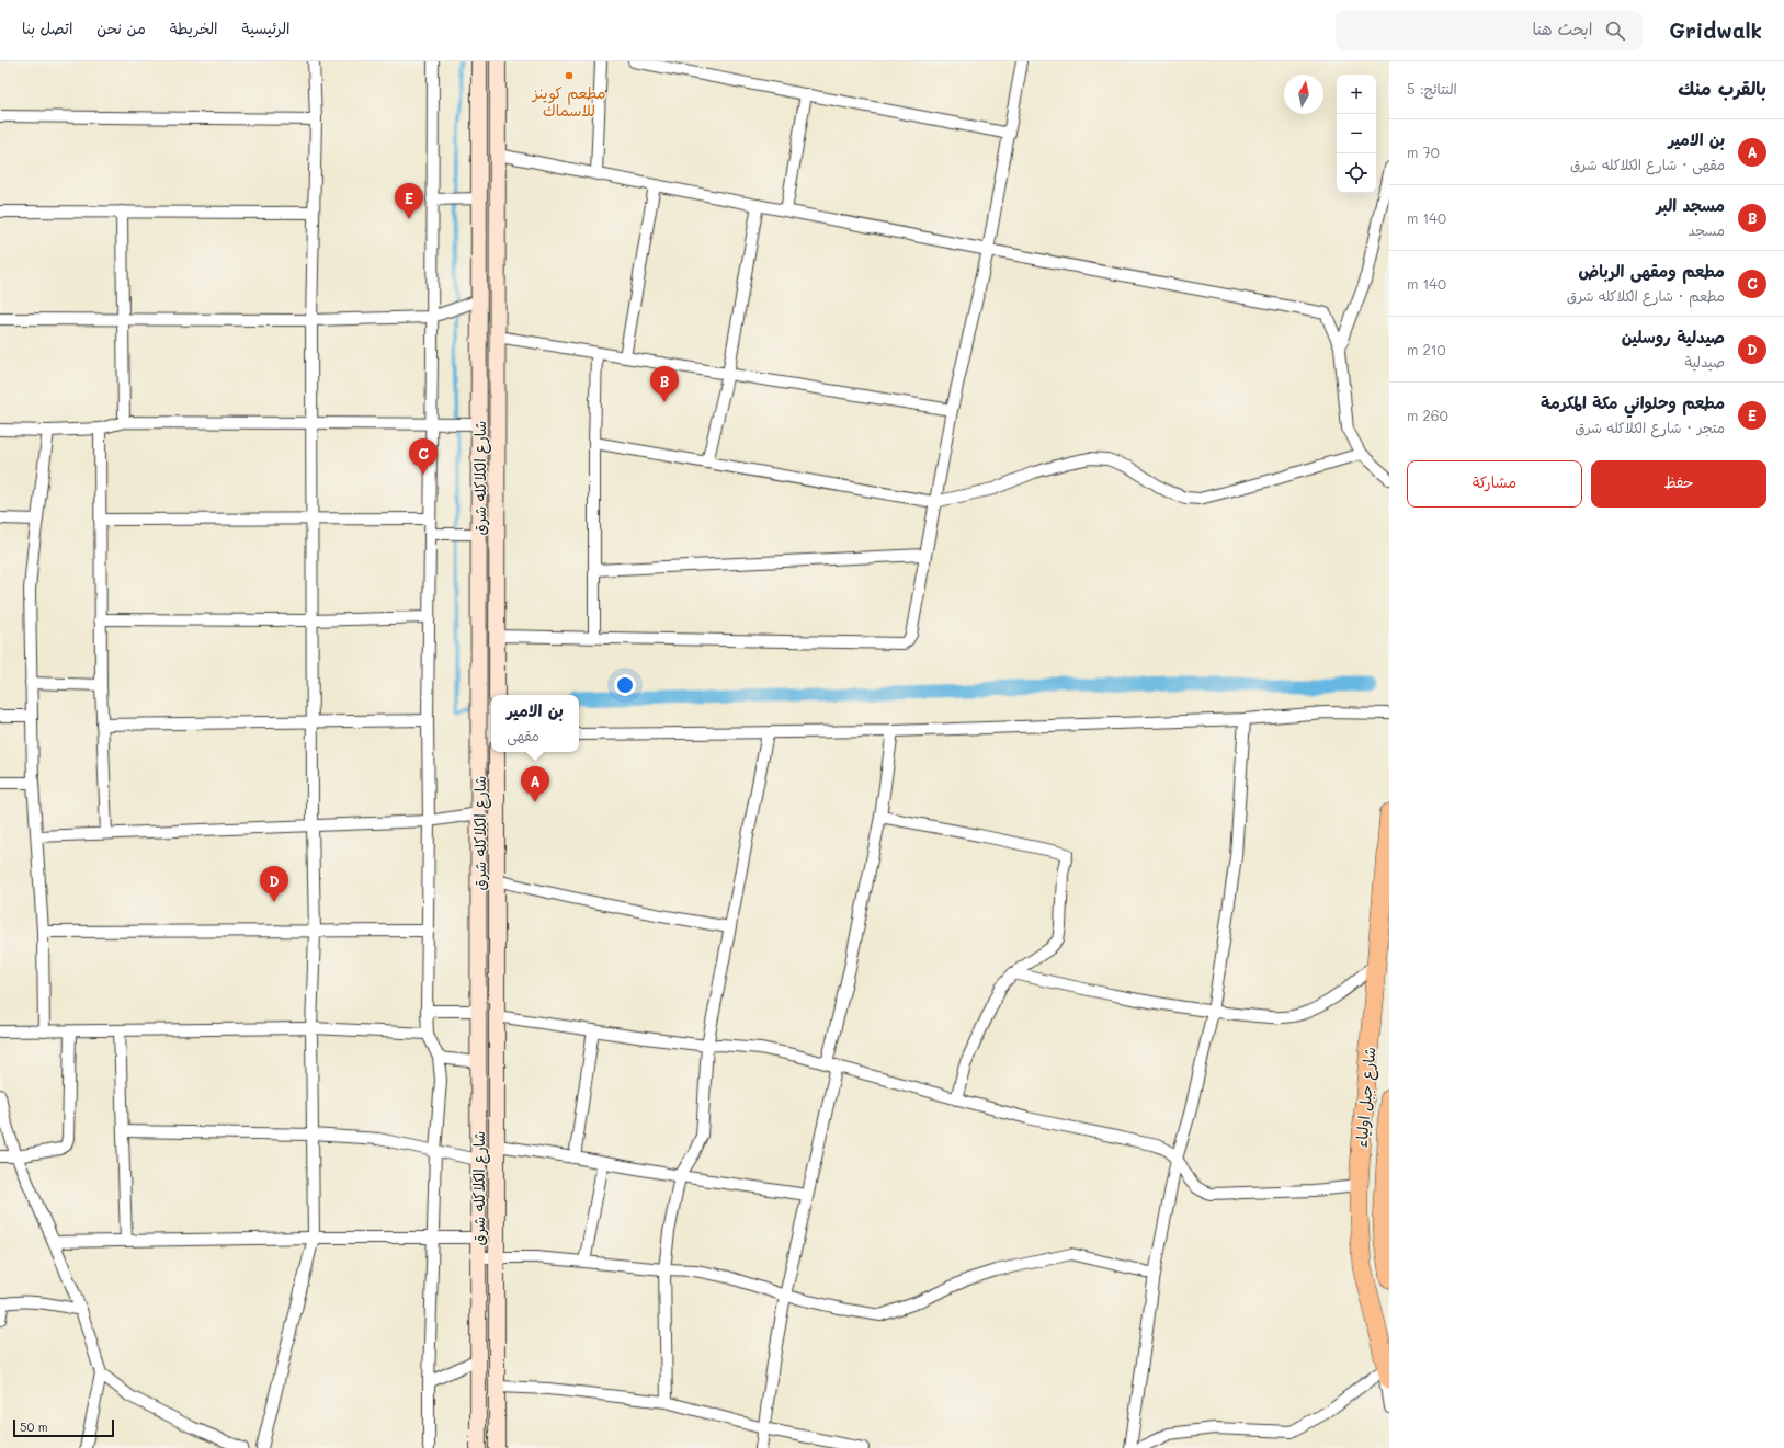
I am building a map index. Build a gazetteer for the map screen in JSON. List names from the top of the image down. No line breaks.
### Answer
{"streets":{"highway":["شارع جبل اولياء"],"street":["شارع الكلاكله شرق"]},"places":["مطعم كوينز للاسماك"],"scale_bar":"50 m","north":"top","page":{"header":"Gridwalk","search":"ابحث هنا","nav":["الرئيسية","الخريطة","من نحن","اتصل بنا"],"heading":["بالقرب منك","النتائج: 5"],"map_buttons":["+","−"],"list":[{"mark":"A","name":"بن الامير","note":"مقهى · شارع الكلاكله شرق","value":"70 m"},{"mark":"B","name":"مسجد البر","note":"مسجد","value":"140 m"},{"mark":"C","name":"مطعم ومقهى الرباض","note":"مطعم · شارع الكلاكله شرق","value":"140 m"},{"mark":"D","name":"صيدلية روسلين","note":"صيدلية","value":"210 m"},{"mark":"E","name":"مطعم وحلواني مكة المكرمة","note":"متجر · شارع الكلاكله شرق","value":"260 m"}],"pins":["E","B","C","A","D"],"buttons":["حفظ","مشاركة"],"popup":["بن الامير","مقهى"],"scale":"50 m"}}
